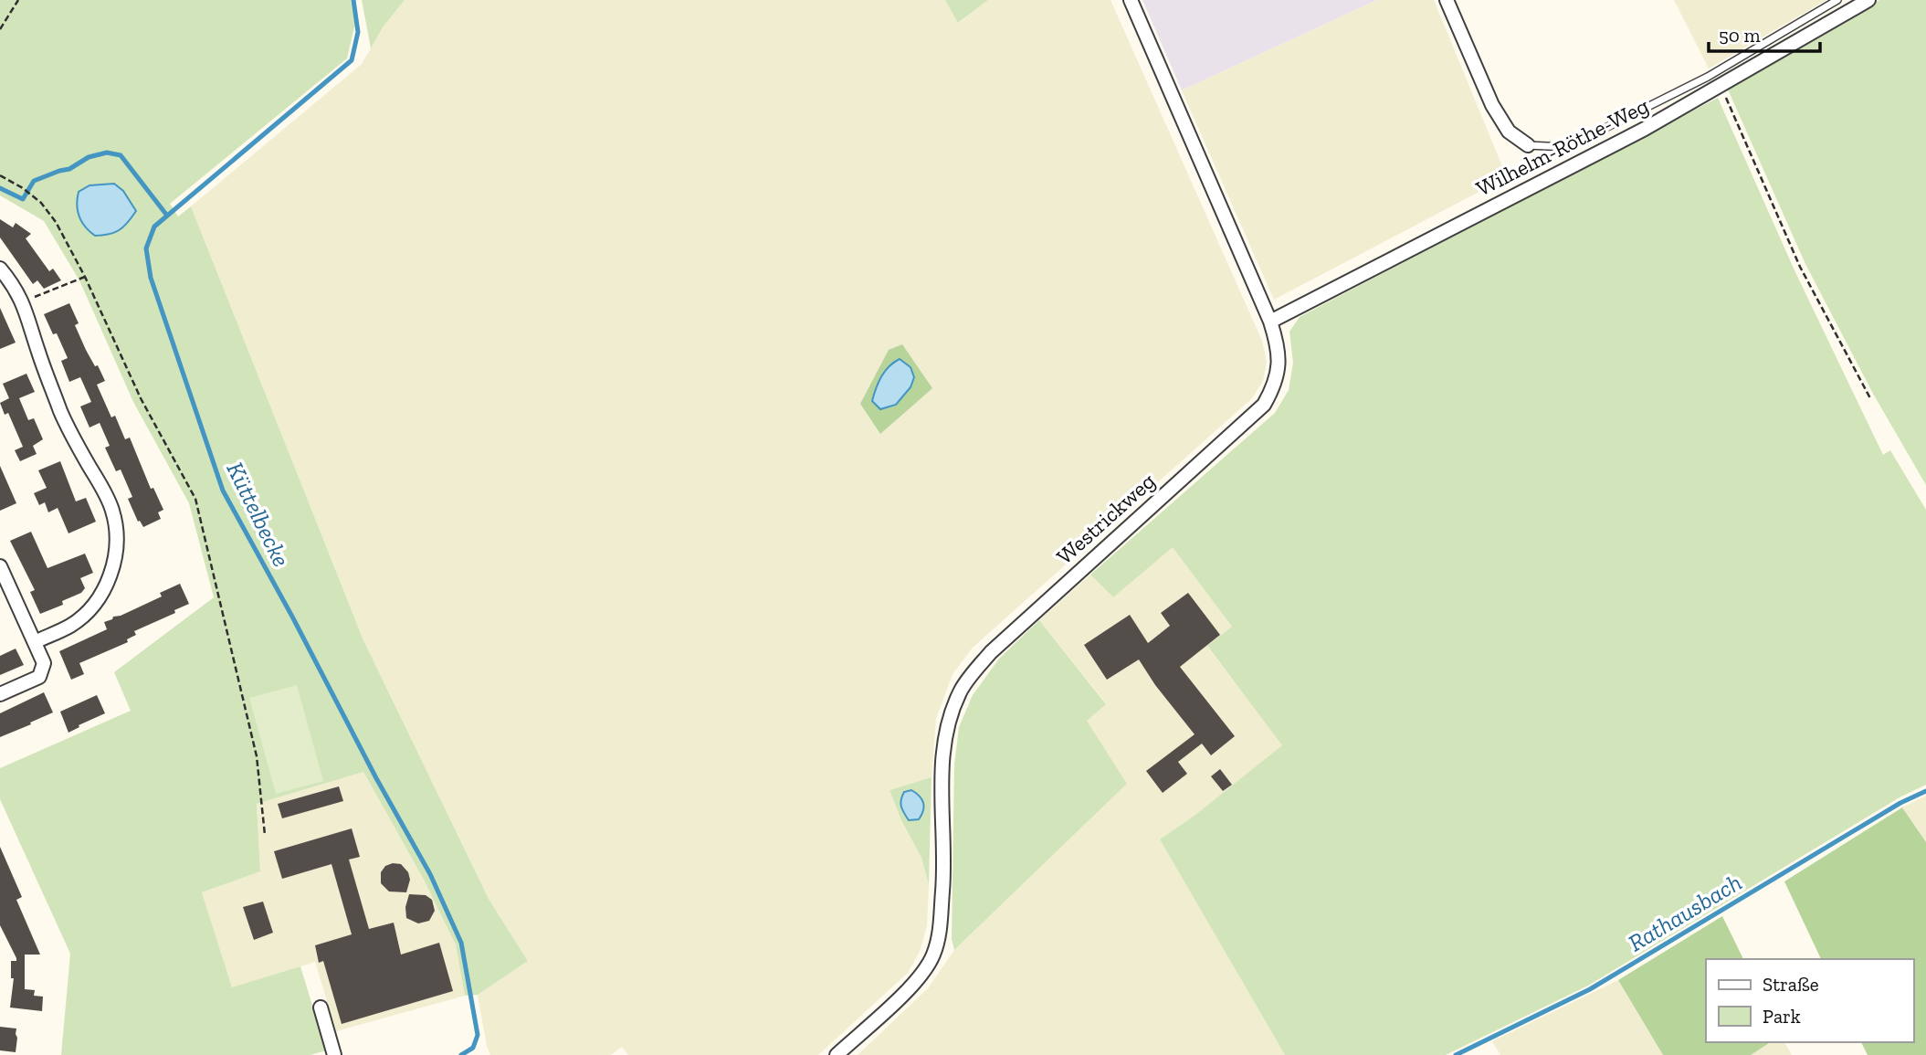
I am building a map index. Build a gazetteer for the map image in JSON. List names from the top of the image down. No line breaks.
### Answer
{"streets":{"street":["Wilhelm-Röthe-Weg","Westrickweg"]},"crossings":[["Wilhelm-Röthe-Weg","Westrickweg"]],"water":["Küttelbecke","Rathausbach"],"legend":["Straße","Park"],"scale_bar":"50 m"}
